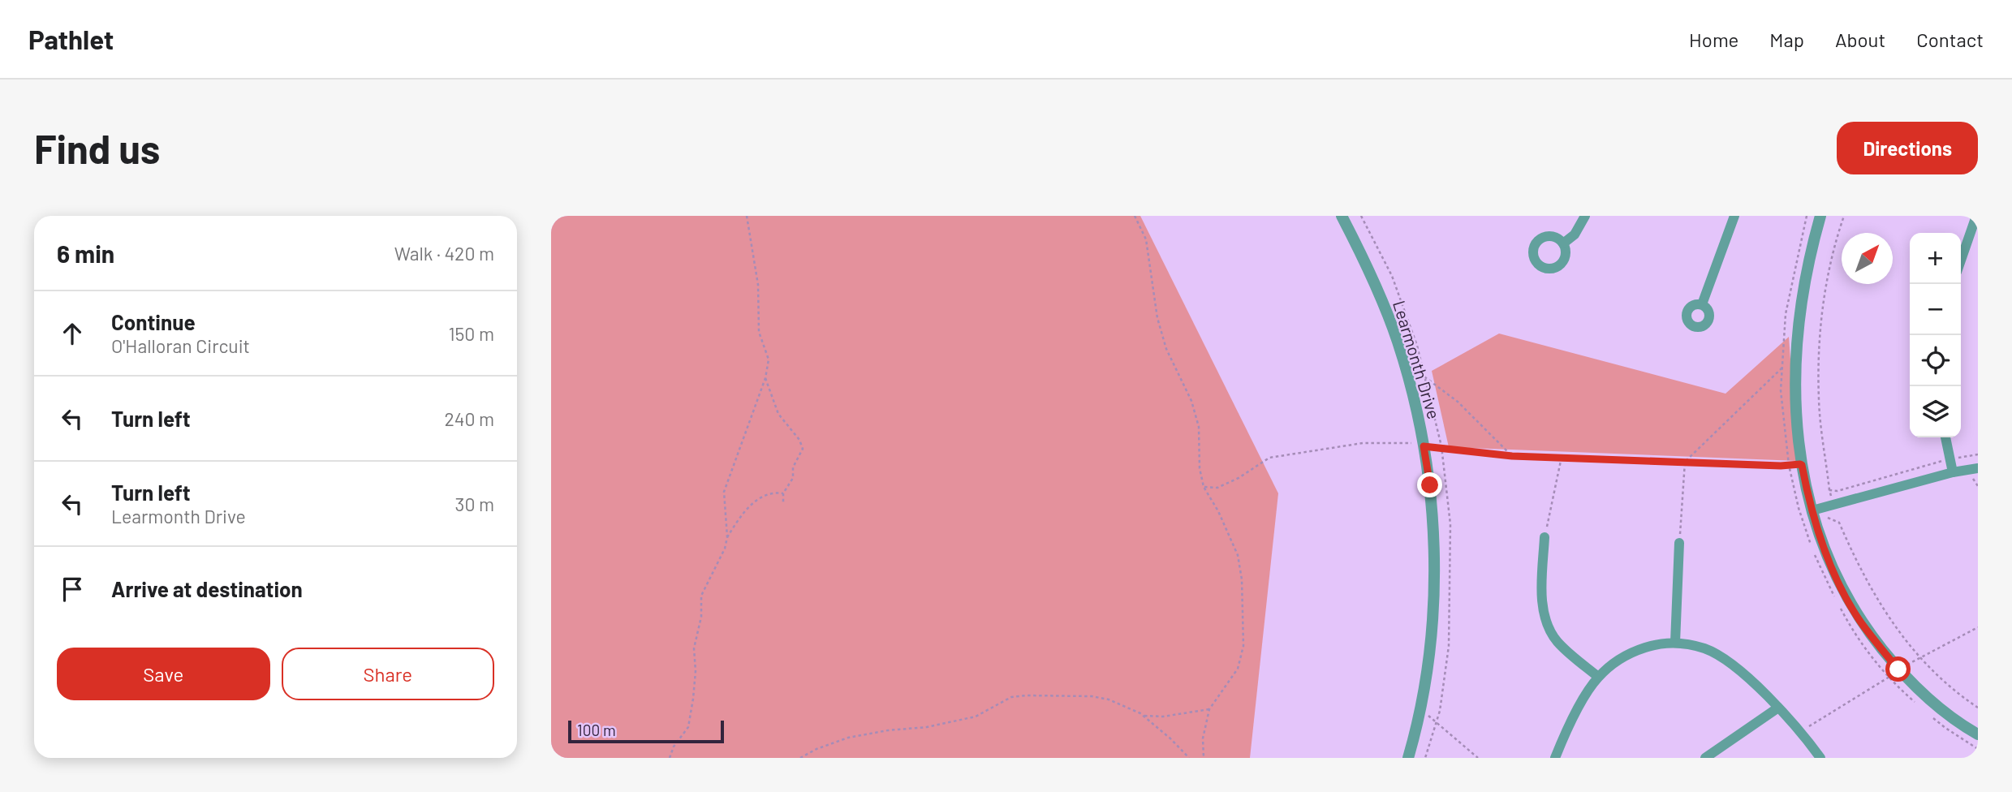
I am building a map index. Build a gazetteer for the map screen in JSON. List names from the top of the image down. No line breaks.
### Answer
{"streets":{"street":["Learmonth Drive"]},"scale_bar":"100 m","north":"top right","page":{"header":"Pathlet","nav":["Home","Map","About","Contact"],"buttons":["Directions",["Save","Share"]],"title":"Find us","heading":["6 min","Walk · 420 m"],"map_buttons":["+","−"],"list":[["Continue","O'Halloran Circuit","150 m"],["Turn left","240 m"],["Turn left","Learmonth Drive","30 m"],"Arrive at destination"],"scale":"100 m"}}
